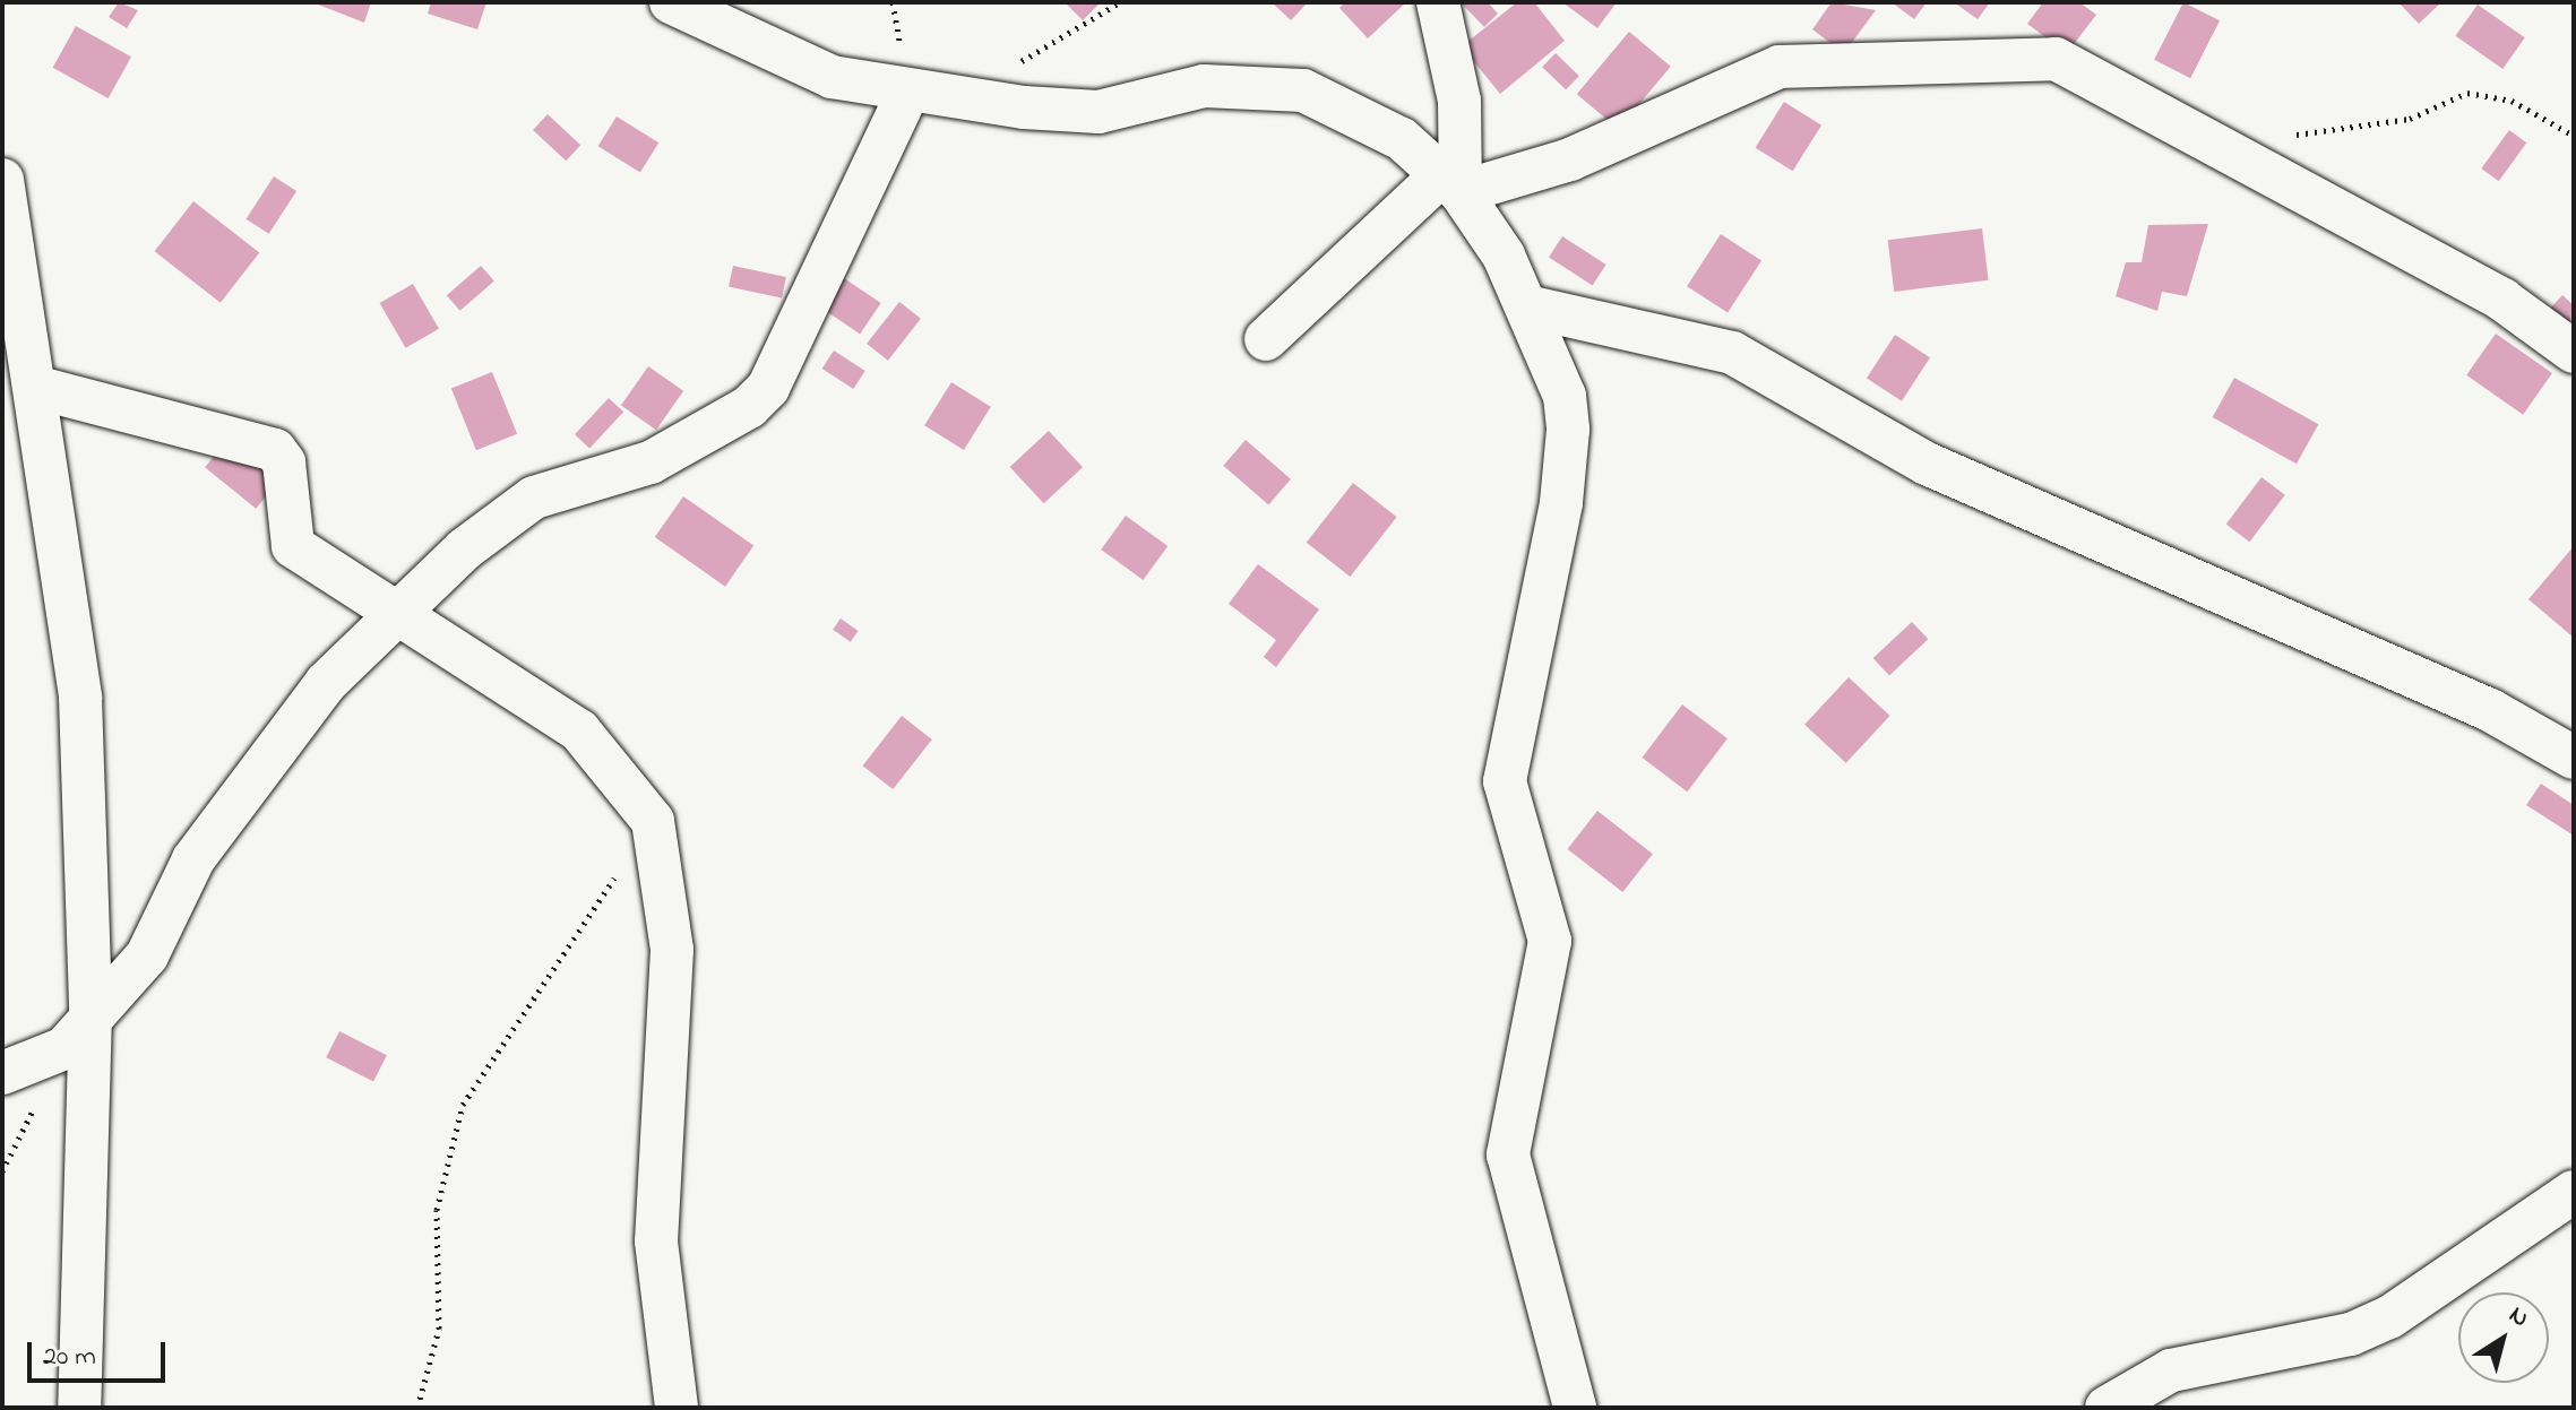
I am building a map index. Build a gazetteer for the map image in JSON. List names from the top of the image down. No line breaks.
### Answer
{"scale_bar":"20 m","north":"top right"}
